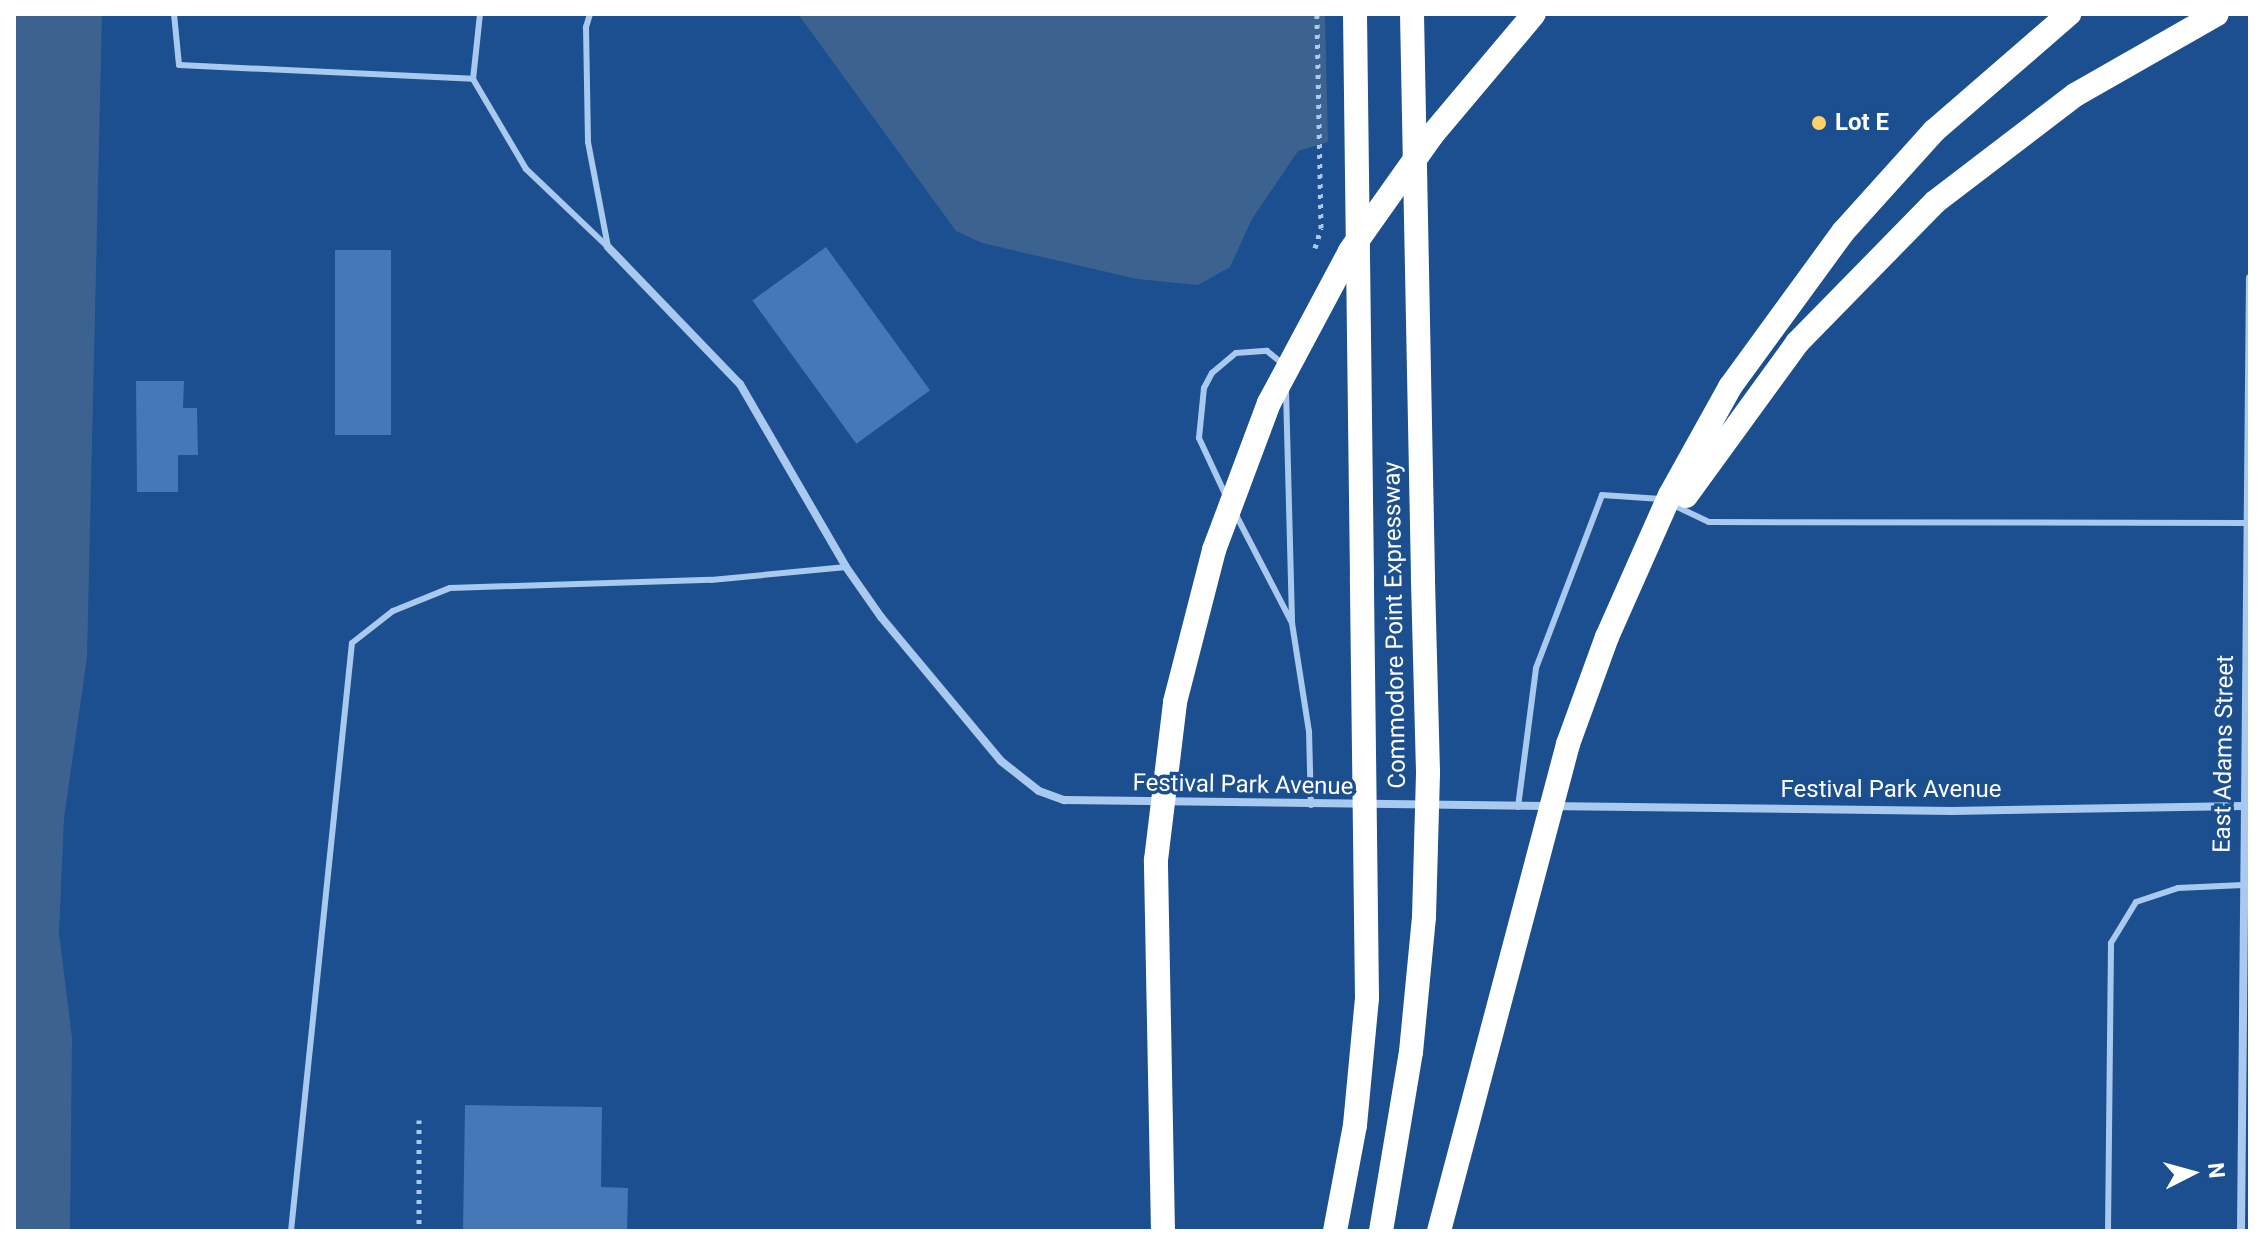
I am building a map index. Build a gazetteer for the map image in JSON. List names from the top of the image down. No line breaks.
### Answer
{"streets":{"highway":["Commodore Point Expressway"],"street":["East Adams Street","Festival Park Avenue"]},"crossings":[["East Adams Street","Festival Park Avenue"]],"places":["Lot E"],"north":"right"}
